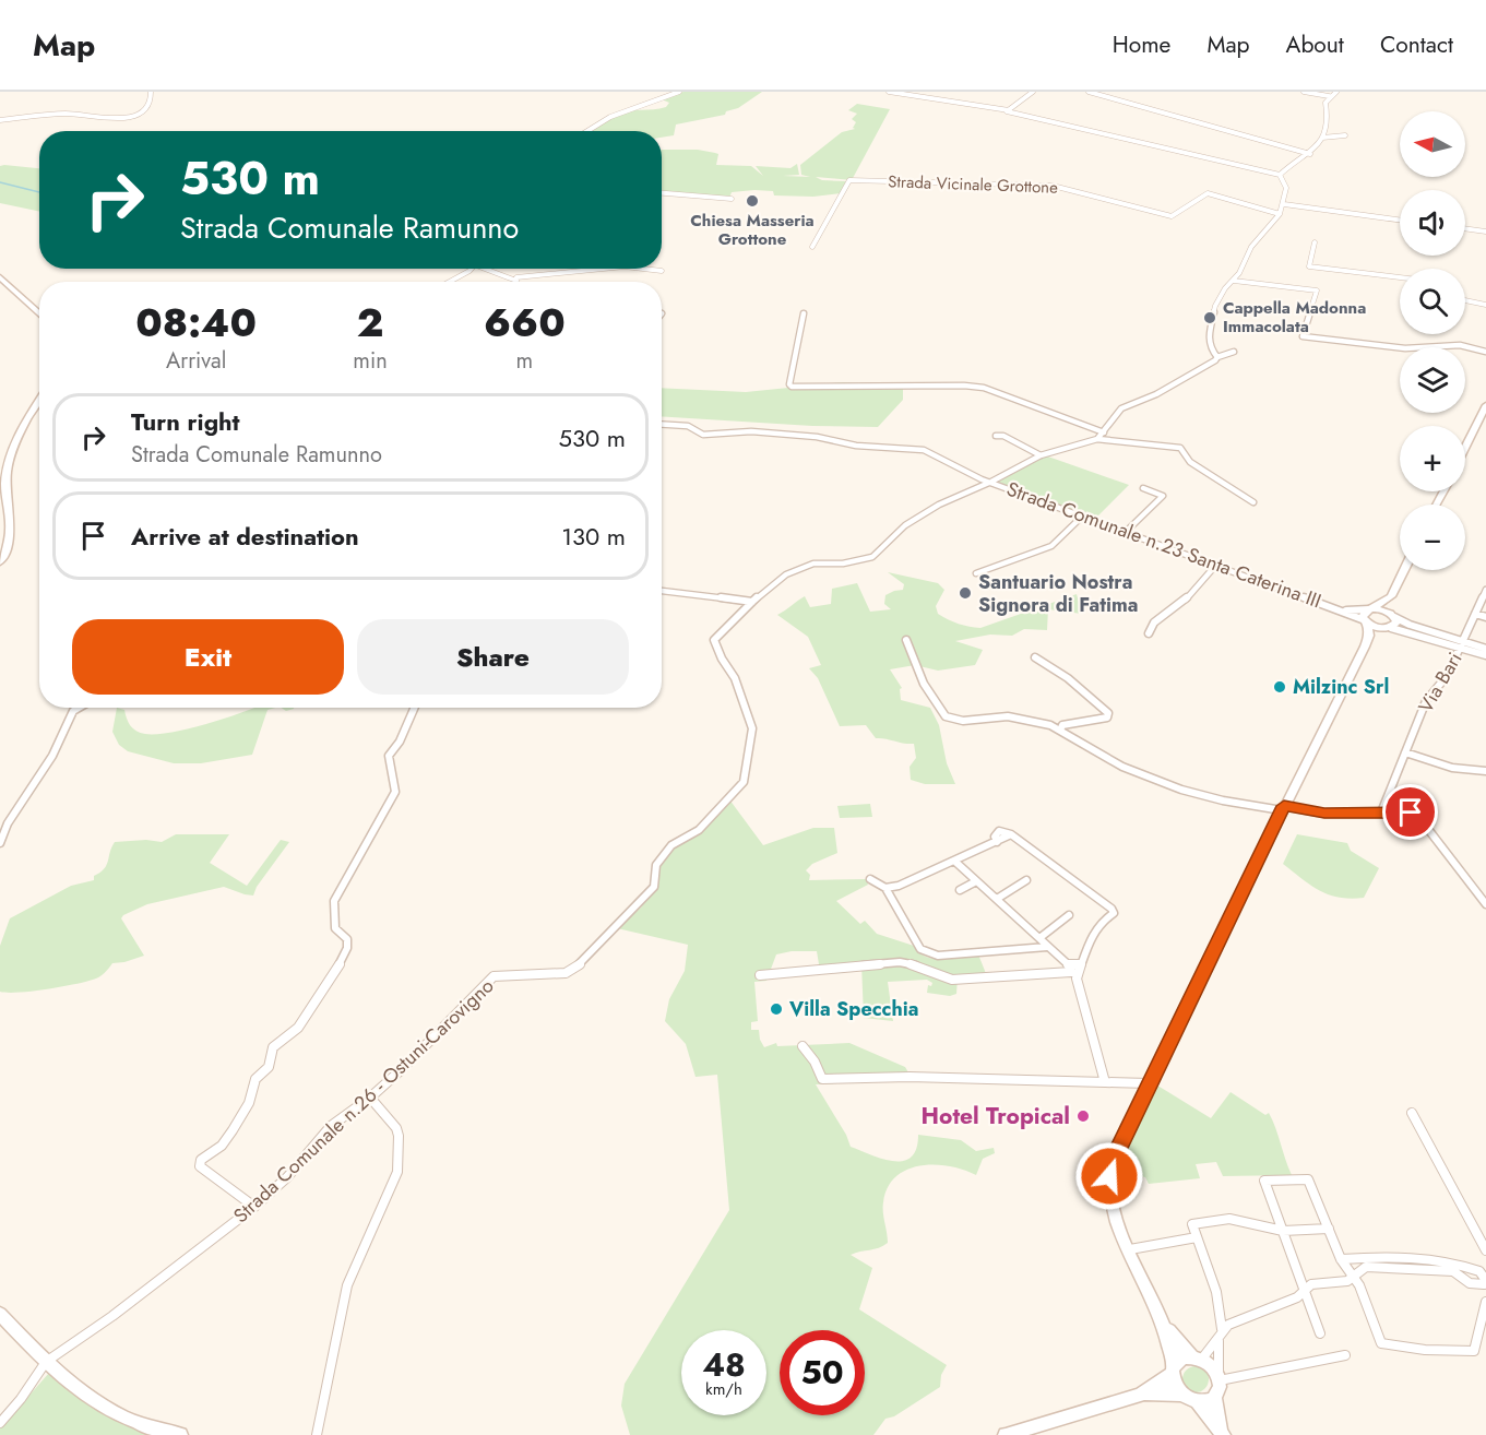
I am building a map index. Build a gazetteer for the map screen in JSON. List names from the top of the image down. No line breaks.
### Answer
{"streets":{"street":["Strada Vicinale Grottone","Strada Comunale n.23 Santa Caterina III","Via Bari","Strada Comunale n.26 - Ostuni-Carovigno"]},"crossings":[["Strada Comunale n.23 Santa Caterina III","Strada Comunale n.26 - Ostuni-Carovigno"]],"places":["Chiesa Masseria Grottone","Cappella Madonna Immacolata","Santuario Nostra Signora di Fatima","Milzinc Srl","Villa Specchia","Hotel Tropical"],"north":"left","page":{"header":"Map","nav":["Home","Map","About","Contact"],"map_buttons":["+","−"],"turn":["530 m","Strada Comunale Ramunno"],"eta":["08:40","Arrival","2","min","660","m"],"list":[{"name":"Turn right","note":"Strada Comunale Ramunno","value":"530 m"},{"name":"Arrive at destination","value":"130 m"}],"buttons":["Exit","Share"],"speed":"48 km/h","limit":"50"}}
